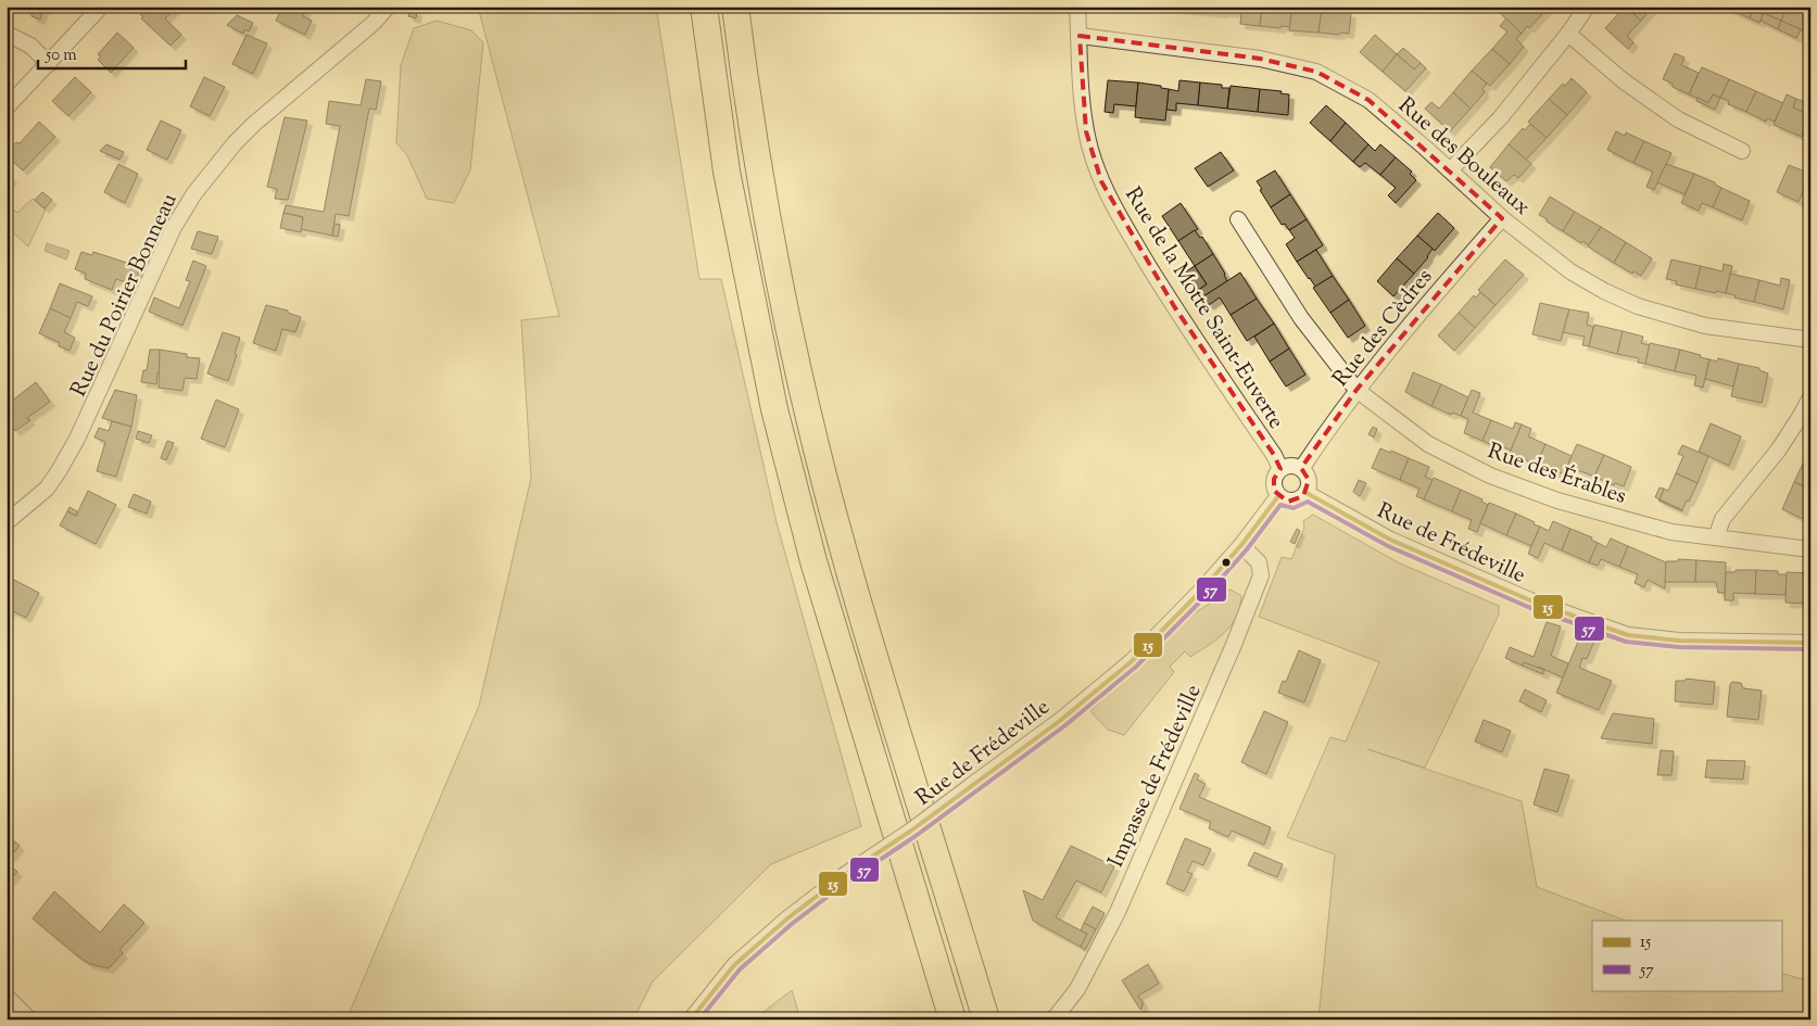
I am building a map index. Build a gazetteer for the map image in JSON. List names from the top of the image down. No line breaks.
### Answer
{"streets":{"street":["Rue des Bouleaux","Rue du Poirier Bonneau","Rue de la Motte Saint-Euverte","Rue des Cèdres","Rue des Érables","Rue de Frédeville","Impasse de Frédeville"]},"crossings":[["Rue des Bouleaux","Rue de la Motte Saint-Euverte"],["Rue des Bouleaux","Rue des Cèdres"],["Rue de la Motte Saint-Euverte","Rue des Cèdres"],["Rue de la Motte Saint-Euverte","Rue de Frédeville"],["Rue des Cèdres","Rue des Érables"],["Rue des Cèdres","Rue de Frédeville"],["Rue de Frédeville","Impasse de Frédeville"]],"lines":["transit line 15","transit line 57"],"legend":["15","57"],"scale_bar":"50 m"}
